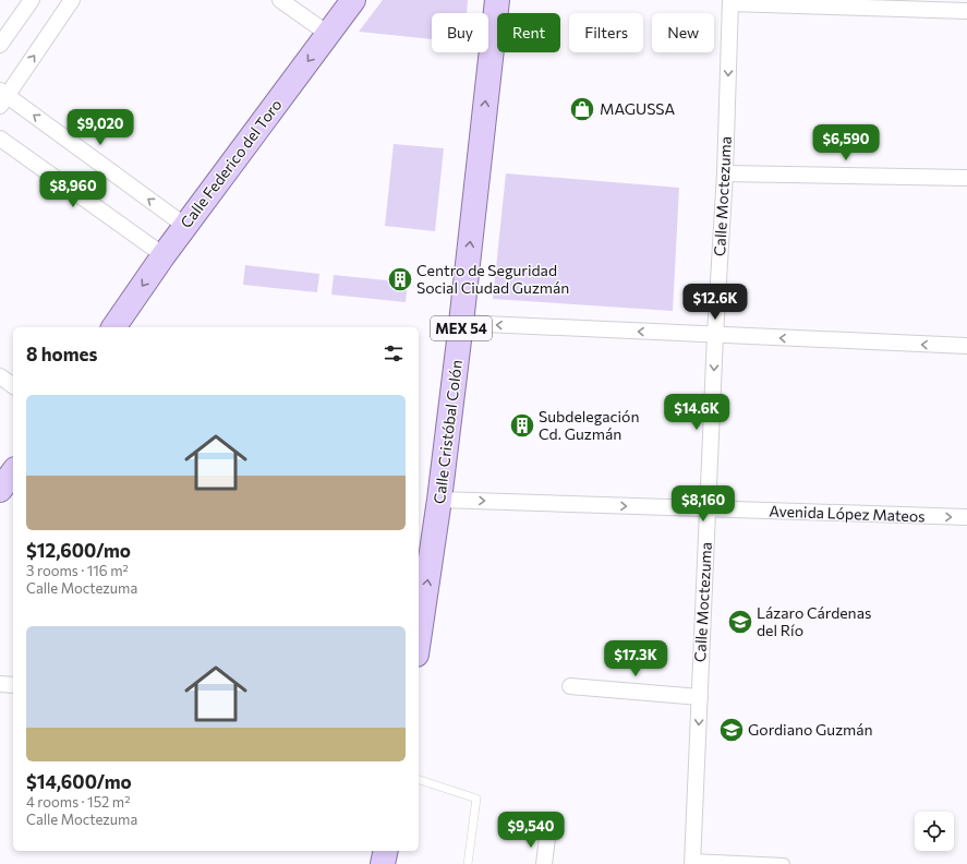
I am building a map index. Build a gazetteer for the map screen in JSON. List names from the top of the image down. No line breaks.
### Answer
{"streets":{"main road":["Calle Federico del Toro","MEX 54","Calle Cristóbal Colón"],"street":["Calle Moctezuma","Avenida López Mateos"]},"crossings":[["Calle Moctezuma","Avenida López Mateos"],["Calle Cristóbal Colón","Avenida López Mateos"]],"one_way":["Calle Federico del Toro","Calle Moctezuma","Calle Cristóbal Colón","Avenida López Mateos"],"places":{"shop":["MAGUSSA"],"building":["Centro de Seguridad Social Ciudad Guzmán","Subdelegación Cd. Guzmán"],"school or university":["Lázaro Cárdenas del Río","Gordiano Guzmán"]},"page":{"chip":["Buy","Rent","Filters","New"],"price":["$9,020","$6,590","$8,960","$12.6K","$14.6K","$8,160","$17.3K","$9,540"],"heading":"8 homes","list":[{"name":"$12,600/mo","note":"3 rooms · 116 m² · Calle Moctezuma"},{"name":"$14,600/mo","note":"4 rooms · 152 m² · Calle Moctezuma"}]}}
